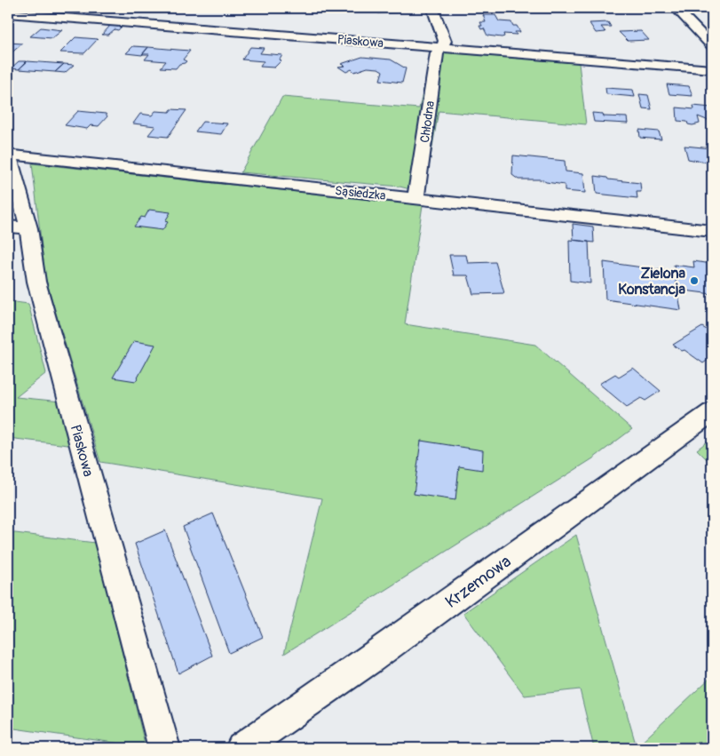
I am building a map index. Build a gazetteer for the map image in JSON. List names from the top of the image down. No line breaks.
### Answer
{"streets":{"street":["Piaskowa","Chłodna","Sąsiedzka","Krzemowa"]},"crossings":[["Piaskowa","Chłodna"],["Piaskowa","Sąsiedzka"],["Chłodna","Sąsiedzka"]],"places":["Zielona Konstancja"]}
